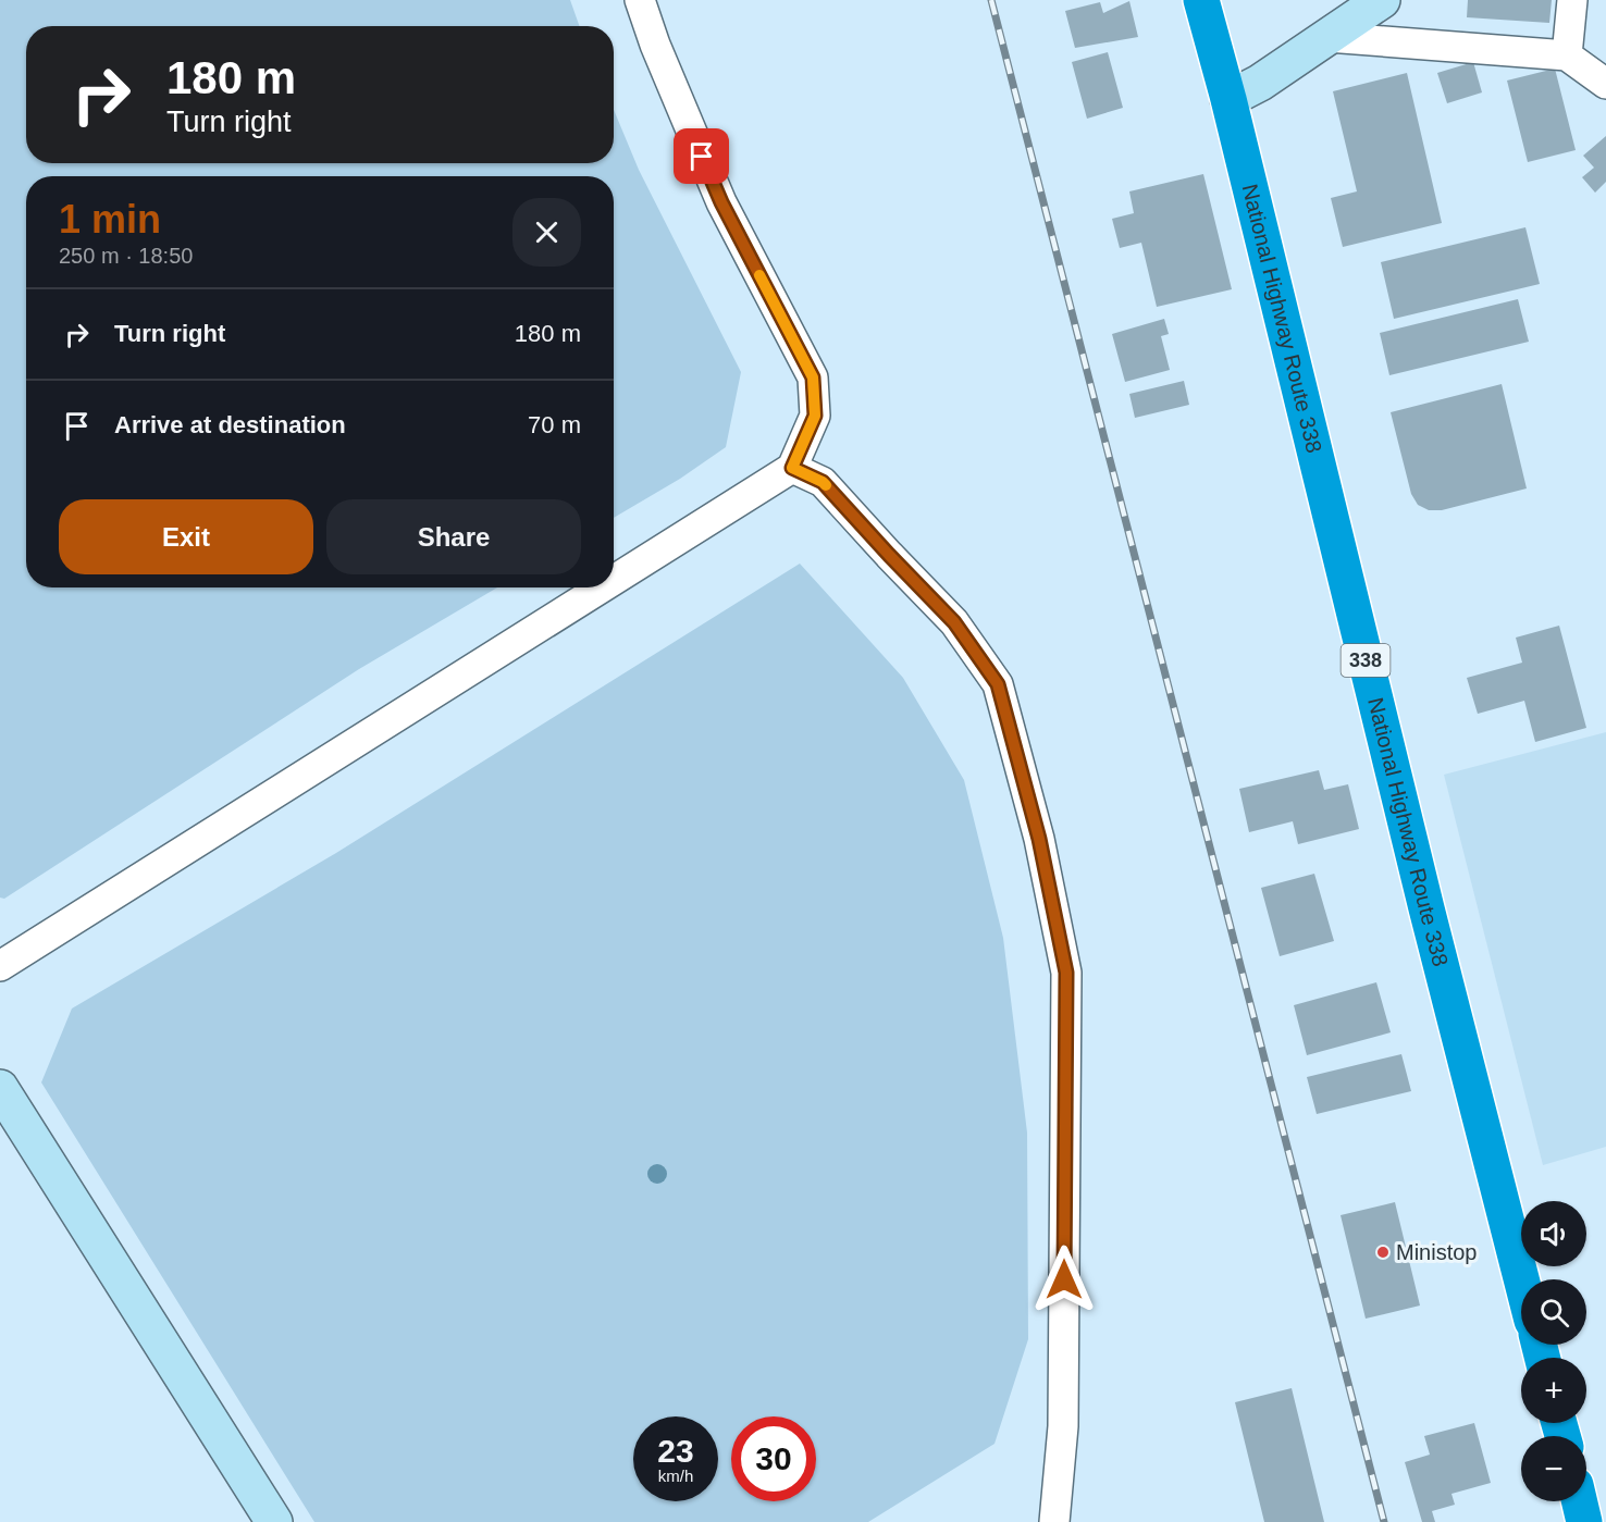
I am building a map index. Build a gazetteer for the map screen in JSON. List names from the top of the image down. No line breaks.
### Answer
{"streets":{"highway":["National Highway Route 338","338"]},"places":["Ministop"],"page":{"turn":["180 m","Turn right"],"heading":["1 min","250 m · 18:50"],"list":[{"name":"Turn right","value":"180 m"},{"name":"Arrive at destination","value":"70 m"}],"buttons":["Exit","Share"],"map_buttons":["+","−"],"speed":"23 km/h","limit":"30"}}
